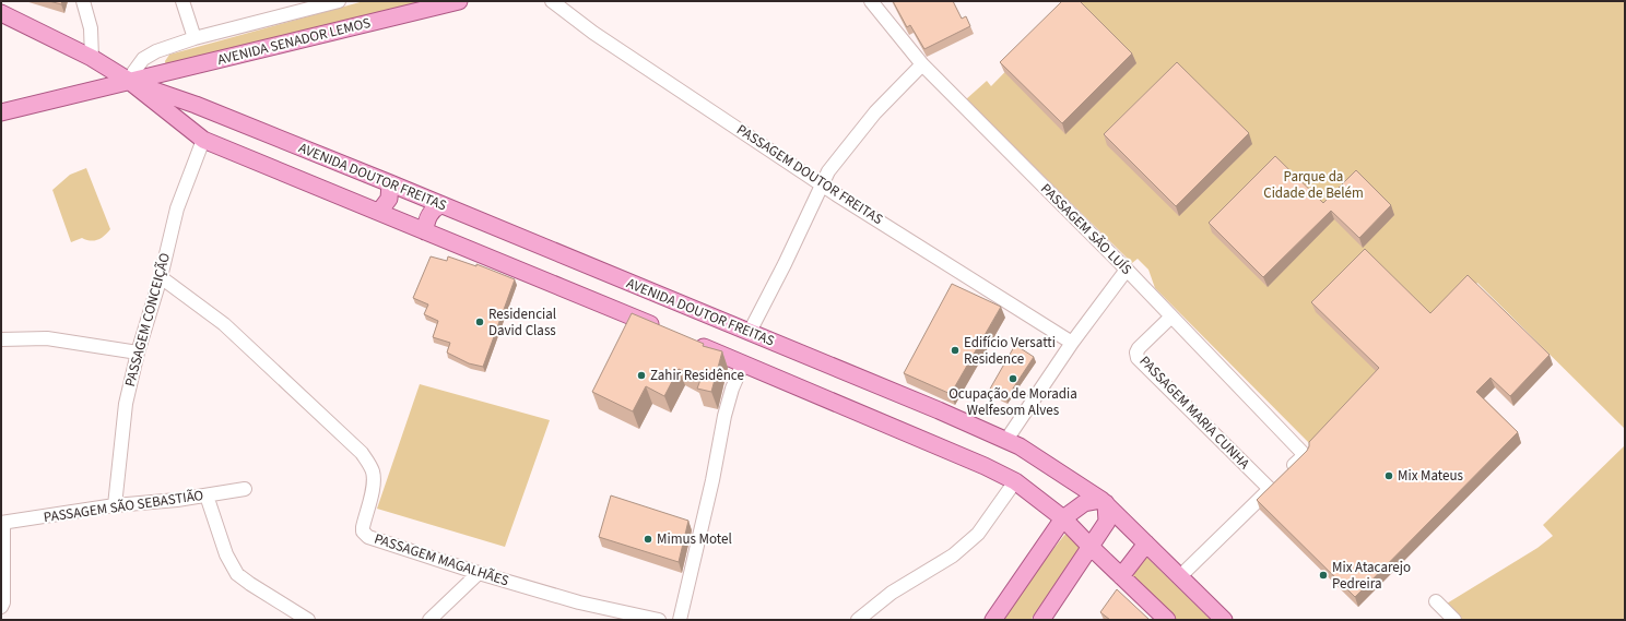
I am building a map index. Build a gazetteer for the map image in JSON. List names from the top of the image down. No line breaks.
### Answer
{"streets":{"main road":["AVENIDA SENADOR LEMOS","AVENIDA DOUTOR FREITAS"],"street":["PASSAGEM DOUTOR FREITAS","PASSAGEM SÃO LUÍS","PASSAGEM CONCEIÇÃO","PASSAGEM MARIA CUNHA","PASSAGEM SÃO SEBASTIÃO","PASSAGEM MAGALHÃES"]},"crossings":[["AVENIDA SENADOR LEMOS","AVENIDA DOUTOR FREITAS"],["AVENIDA DOUTOR FREITAS","PASSAGEM CONCEIÇÃO"],["PASSAGEM SÃO LUÍS","PASSAGEM MARIA CUNHA"],["PASSAGEM CONCEIÇÃO","PASSAGEM SÃO SEBASTIÃO"],["PASSAGEM CONCEIÇÃO","PASSAGEM MAGALHÃES"]],"parks":["Parque da Cidade de Belém"],"places":["Residencial David Class","Edifício Versatti Residence","Zahir Residênce","Ocupação de Moradia Welfesom Alves","Mix Mateus","Mimus Motel","Mix Atacarejo Pedreira"]}
